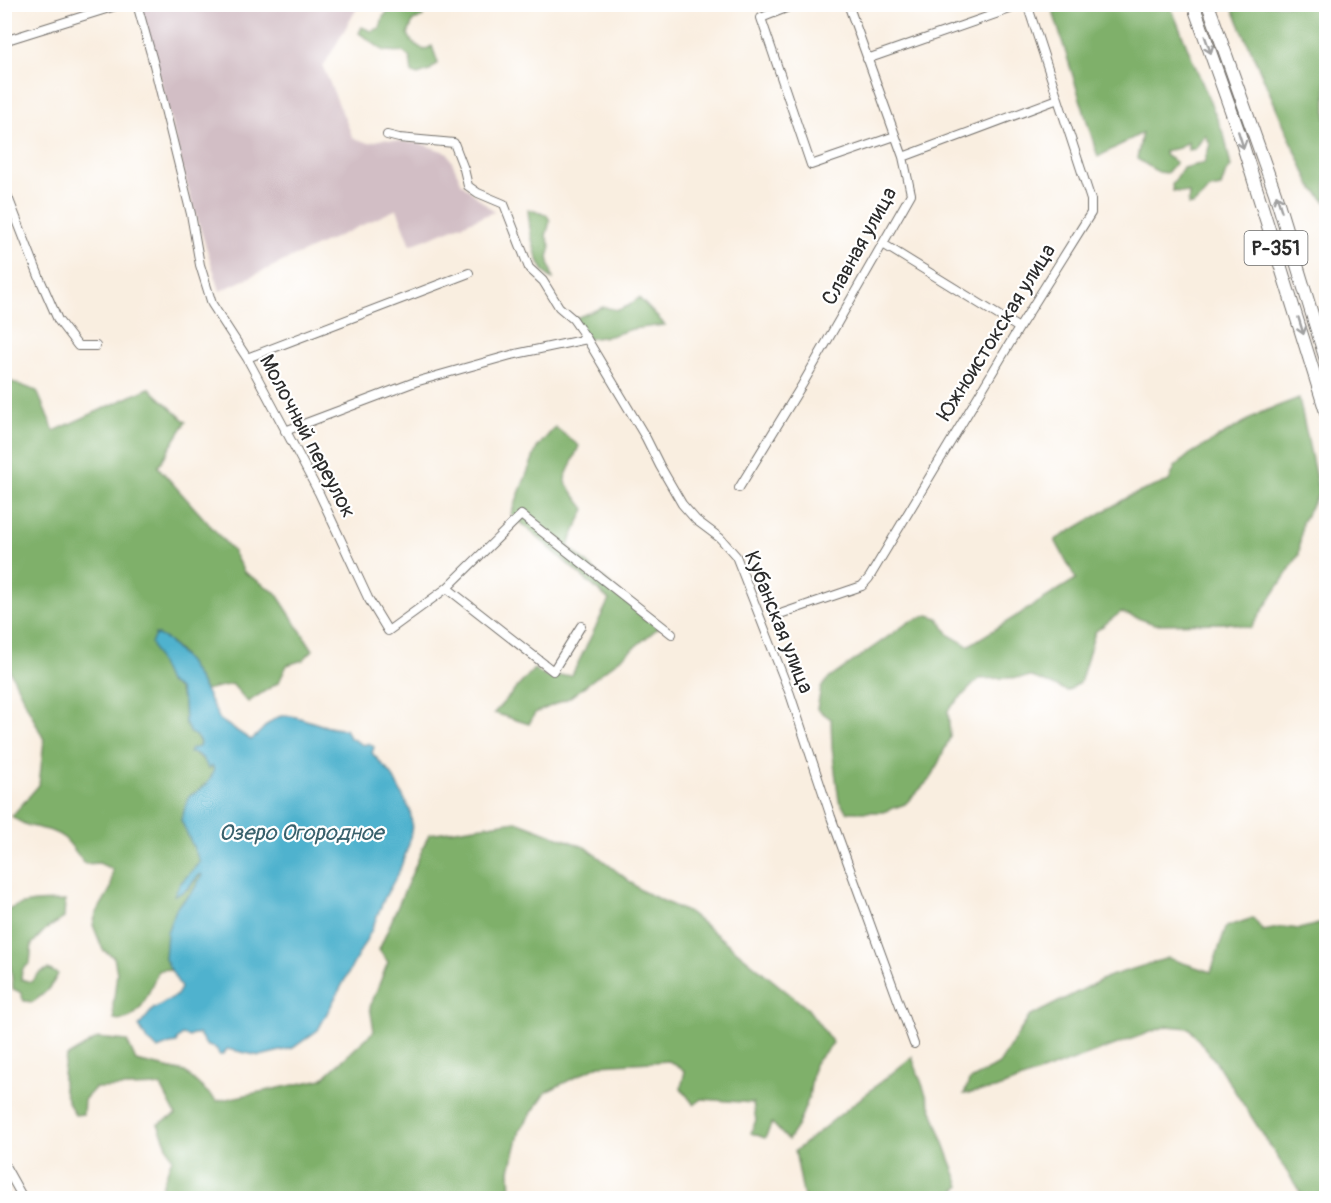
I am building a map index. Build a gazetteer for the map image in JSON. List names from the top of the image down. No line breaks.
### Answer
{"streets":{"highway":["Р-351"],"street":["Славная улица","Южноистокская улица","Молочный переулок","Кубанская улица"]},"water":["Озеро Огородное"]}
